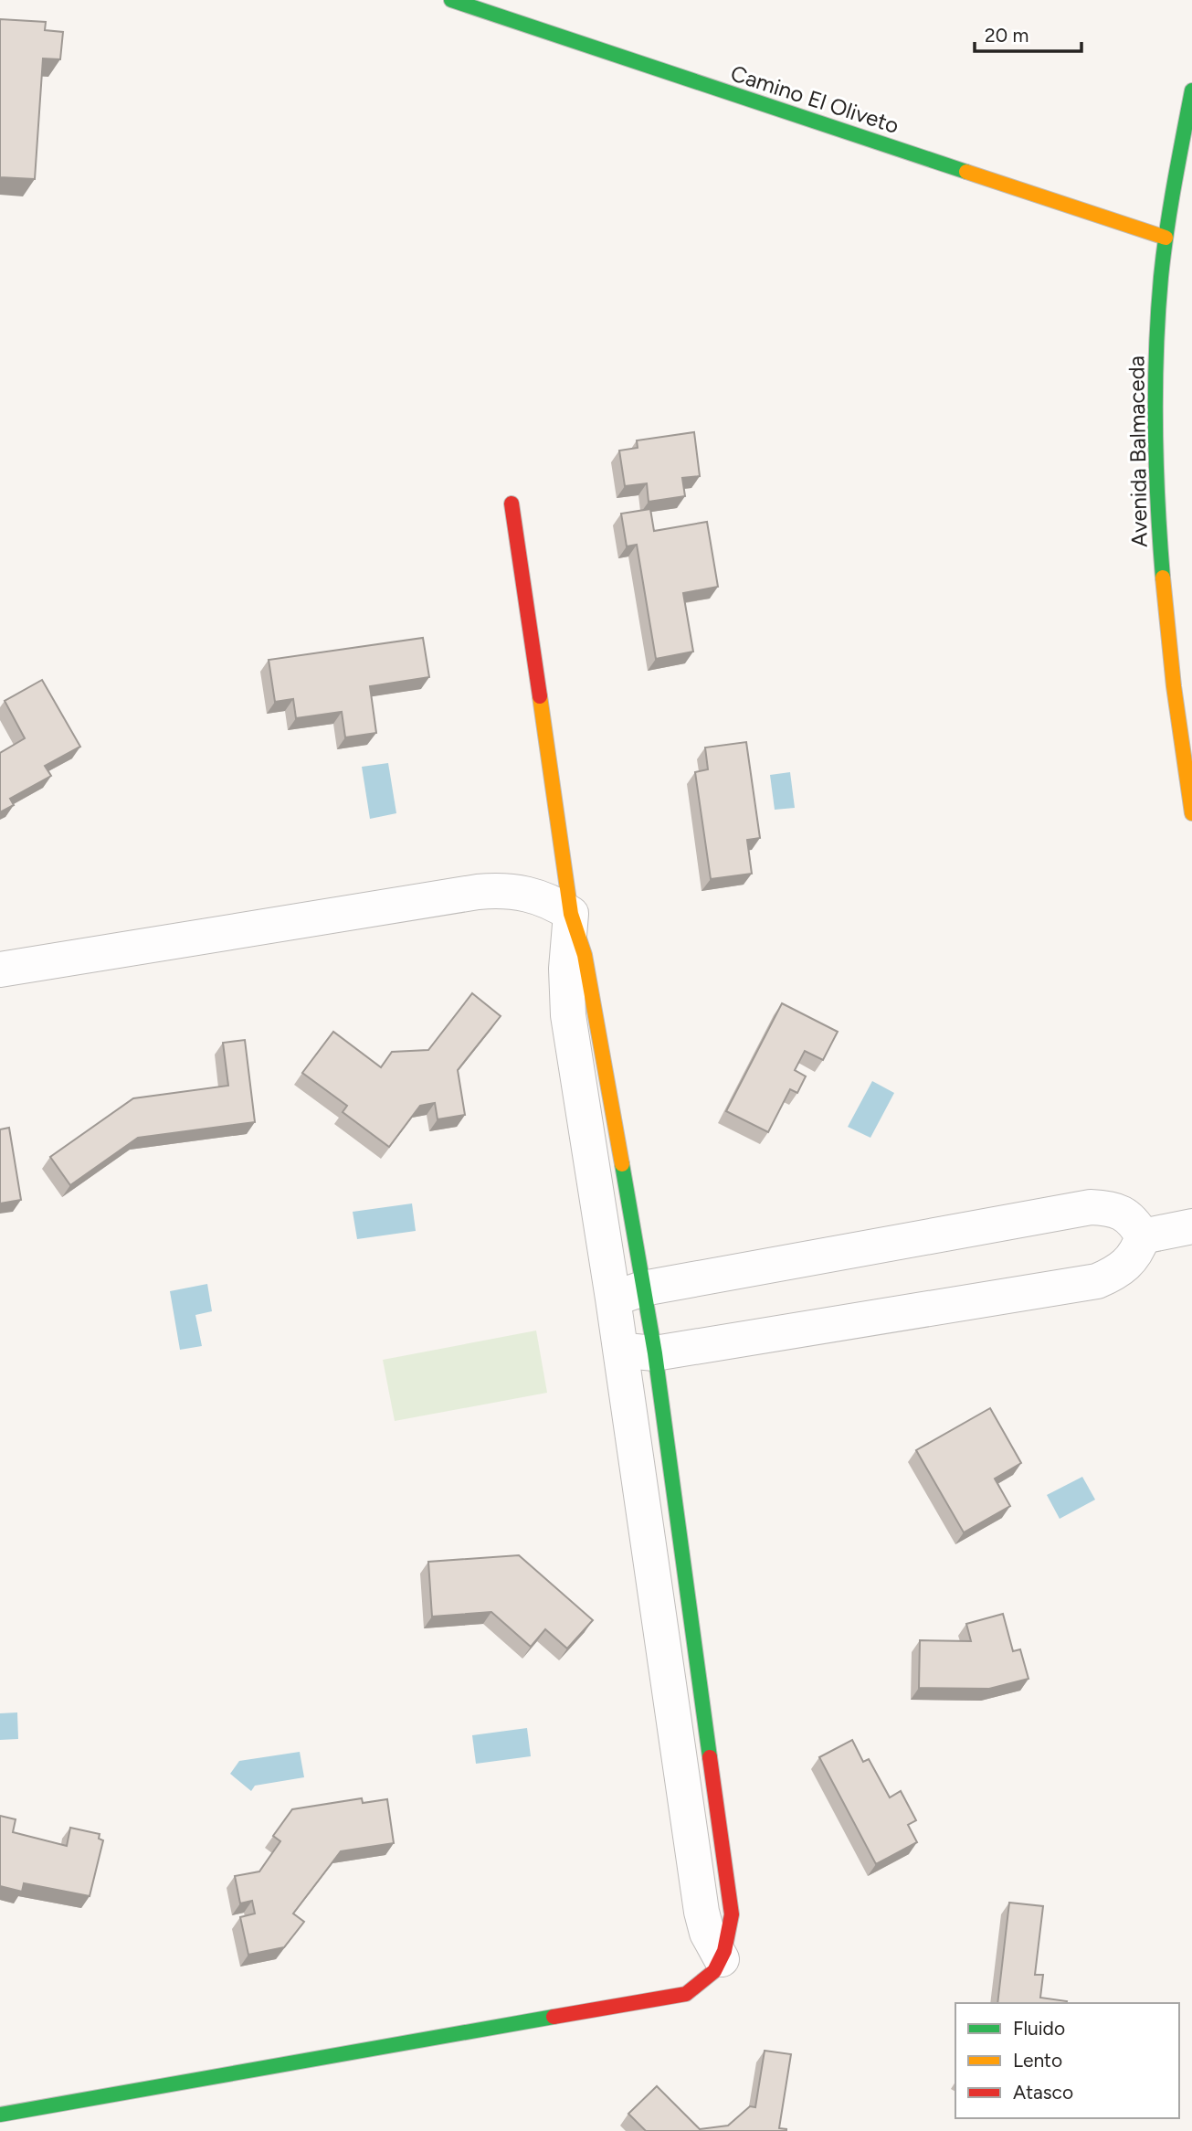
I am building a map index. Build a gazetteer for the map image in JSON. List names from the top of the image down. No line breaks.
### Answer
{"streets":{"main road":["Camino El Oliveto","Avenida Balmaceda"]},"crossings":[["Camino El Oliveto","Avenida Balmaceda"]],"legend":["Fluido","Lento","Atasco"],"scale_bar":"20 m"}
